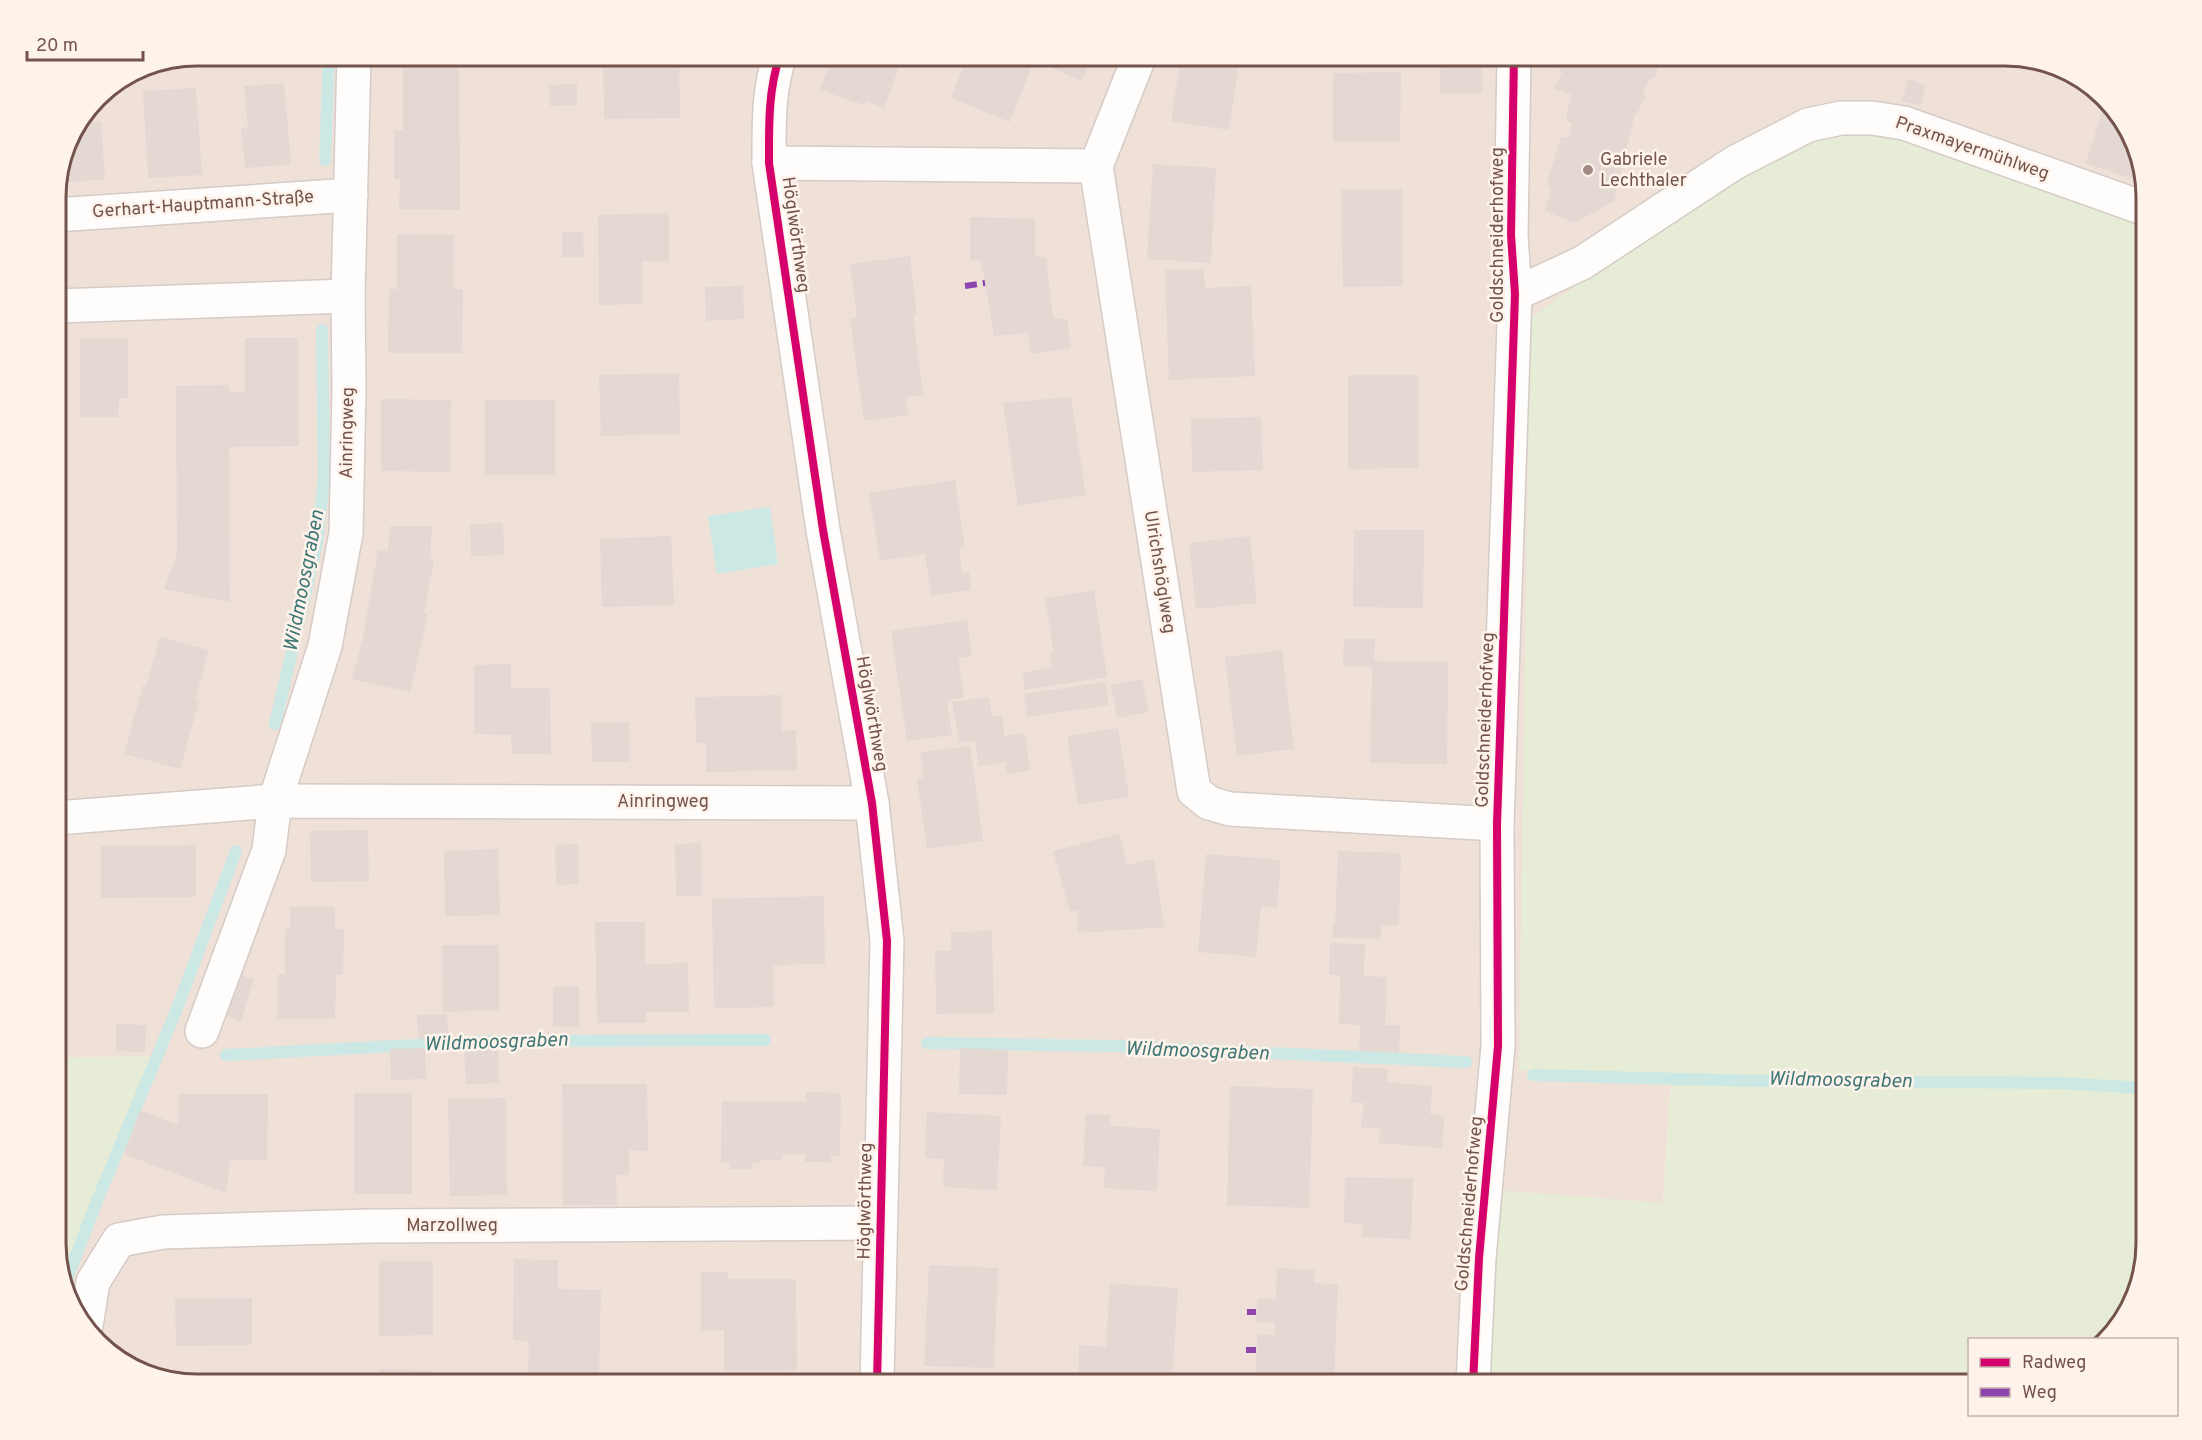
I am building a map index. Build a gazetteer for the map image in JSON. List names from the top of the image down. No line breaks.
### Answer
{"streets":{"street":["Praxmayermühlweg","Gerhart-Hauptmann-Straße","Höglwörthweg","Goldschneiderhofweg","Ainringweg","Ulrichshöglweg","Marzollweg"]},"crossings":[["Praxmayermühlweg","Goldschneiderhofweg"],["Gerhart-Hauptmann-Straße","Ainringweg"],["Höglwörthweg","Ainringweg"],["Höglwörthweg","Ulrichshöglweg"],["Höglwörthweg","Marzollweg"],["Goldschneiderhofweg","Ulrichshöglweg"]],"water":["Wildmoosgraben"],"places":["Gabriele Lechthaler"],"legend":["Radweg","Weg"],"scale_bar":"20 m"}
